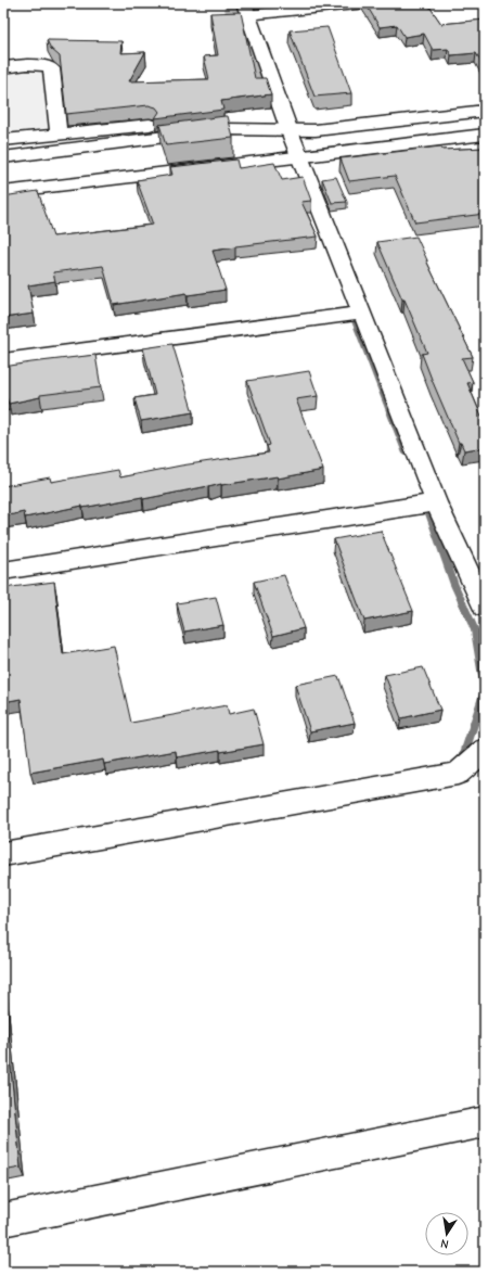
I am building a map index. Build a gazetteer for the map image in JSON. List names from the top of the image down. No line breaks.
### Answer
{"north":"bottom"}
